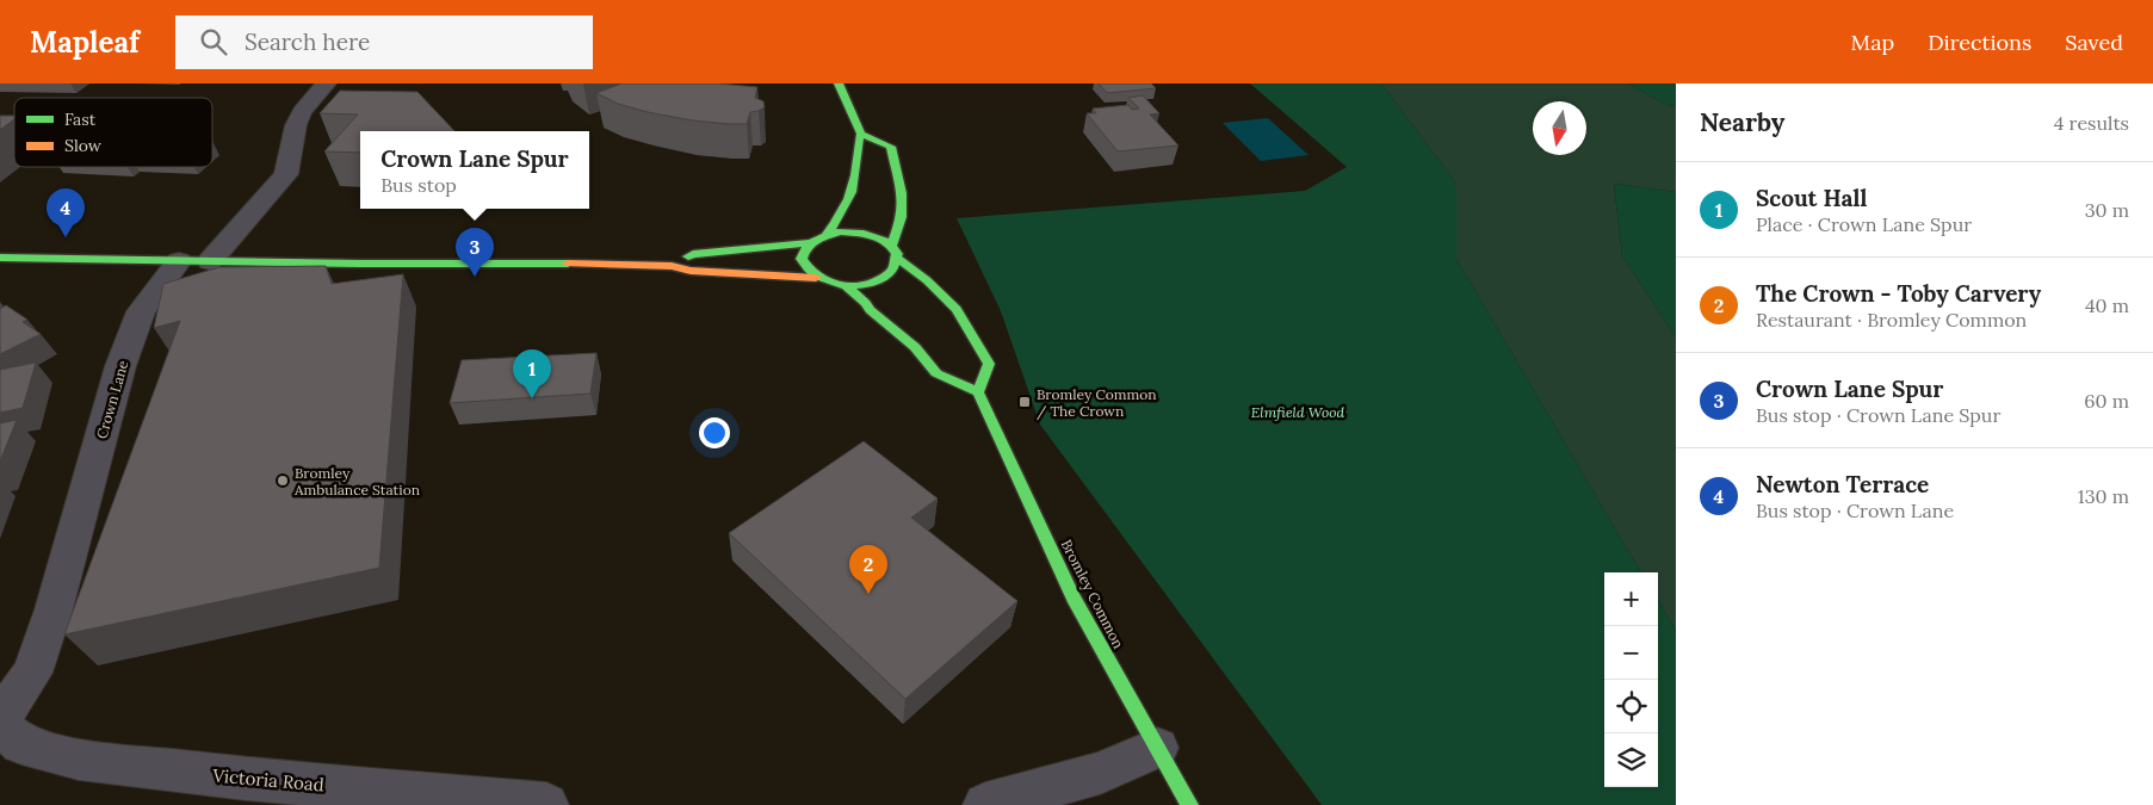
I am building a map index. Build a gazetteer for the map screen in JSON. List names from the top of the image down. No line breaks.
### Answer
{"streets":{"main road":["Bromley Common"],"street":["Crown Lane","Victoria Road"]},"parks":["Elmfield Wood"],"places":{"transit":["Bromley Common / The Crown"],"other":["Bromley Ambulance Station"]},"legend":["Fast","Slow"],"north":"bottom","page":{"header":"Mapleaf","search":"Search here","nav":["Map","Directions","Saved"],"heading":["Nearby","4 results"],"popup":["Crown Lane Spur","Bus stop"],"list":[{"mark":"1","name":"Scout Hall","note":"Place · Crown Lane Spur","value":"30 m"},{"mark":"2","name":"The Crown - Toby Carvery","note":"Restaurant · Bromley Common","value":"40 m"},{"mark":"3","name":"Crown Lane Spur","note":"Bus stop · Crown Lane Spur","value":"60 m"},{"mark":"4","name":"Newton Terrace","note":"Bus stop · Crown Lane","value":"130 m"}],"pins":["4","3","1","2"],"map_buttons":["+","−"]}}
